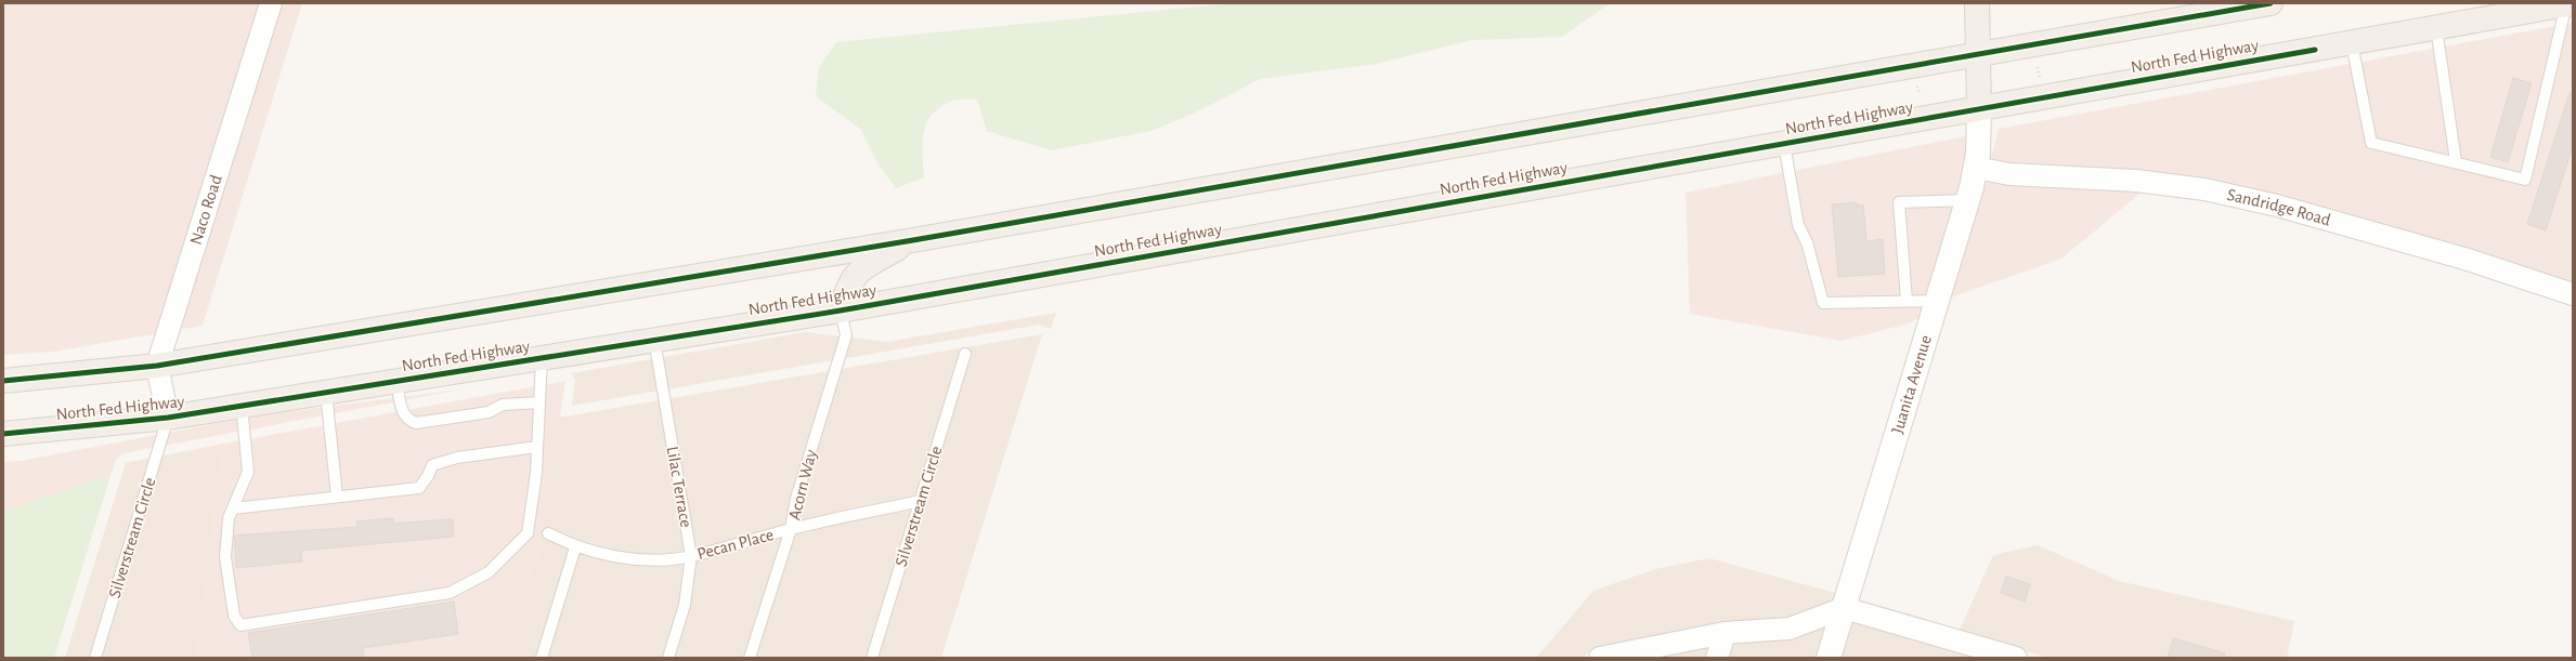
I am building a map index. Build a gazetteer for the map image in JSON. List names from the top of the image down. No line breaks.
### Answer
{"streets":{"main road":["North Fed Highway"],"street":["Sandridge Road","Naco Road","Juanita Avenue"],"lane":["Acorn Way","Lilac Terrace","Silverstream Circle","Pecan Place"]},"crossings":[["North Fed Highway","Naco Road"],["North Fed Highway","Juanita Avenue"],["North Fed Highway","Acorn Way"],["North Fed Highway","Lilac Terrace"],["North Fed Highway","Silverstream Circle"],["Sandridge Road","Juanita Avenue"],["Naco Road","Silverstream Circle"],["Acorn Way","Pecan Place"],["Lilac Terrace","Pecan Place"],["Silverstream Circle","Pecan Place"]]}
